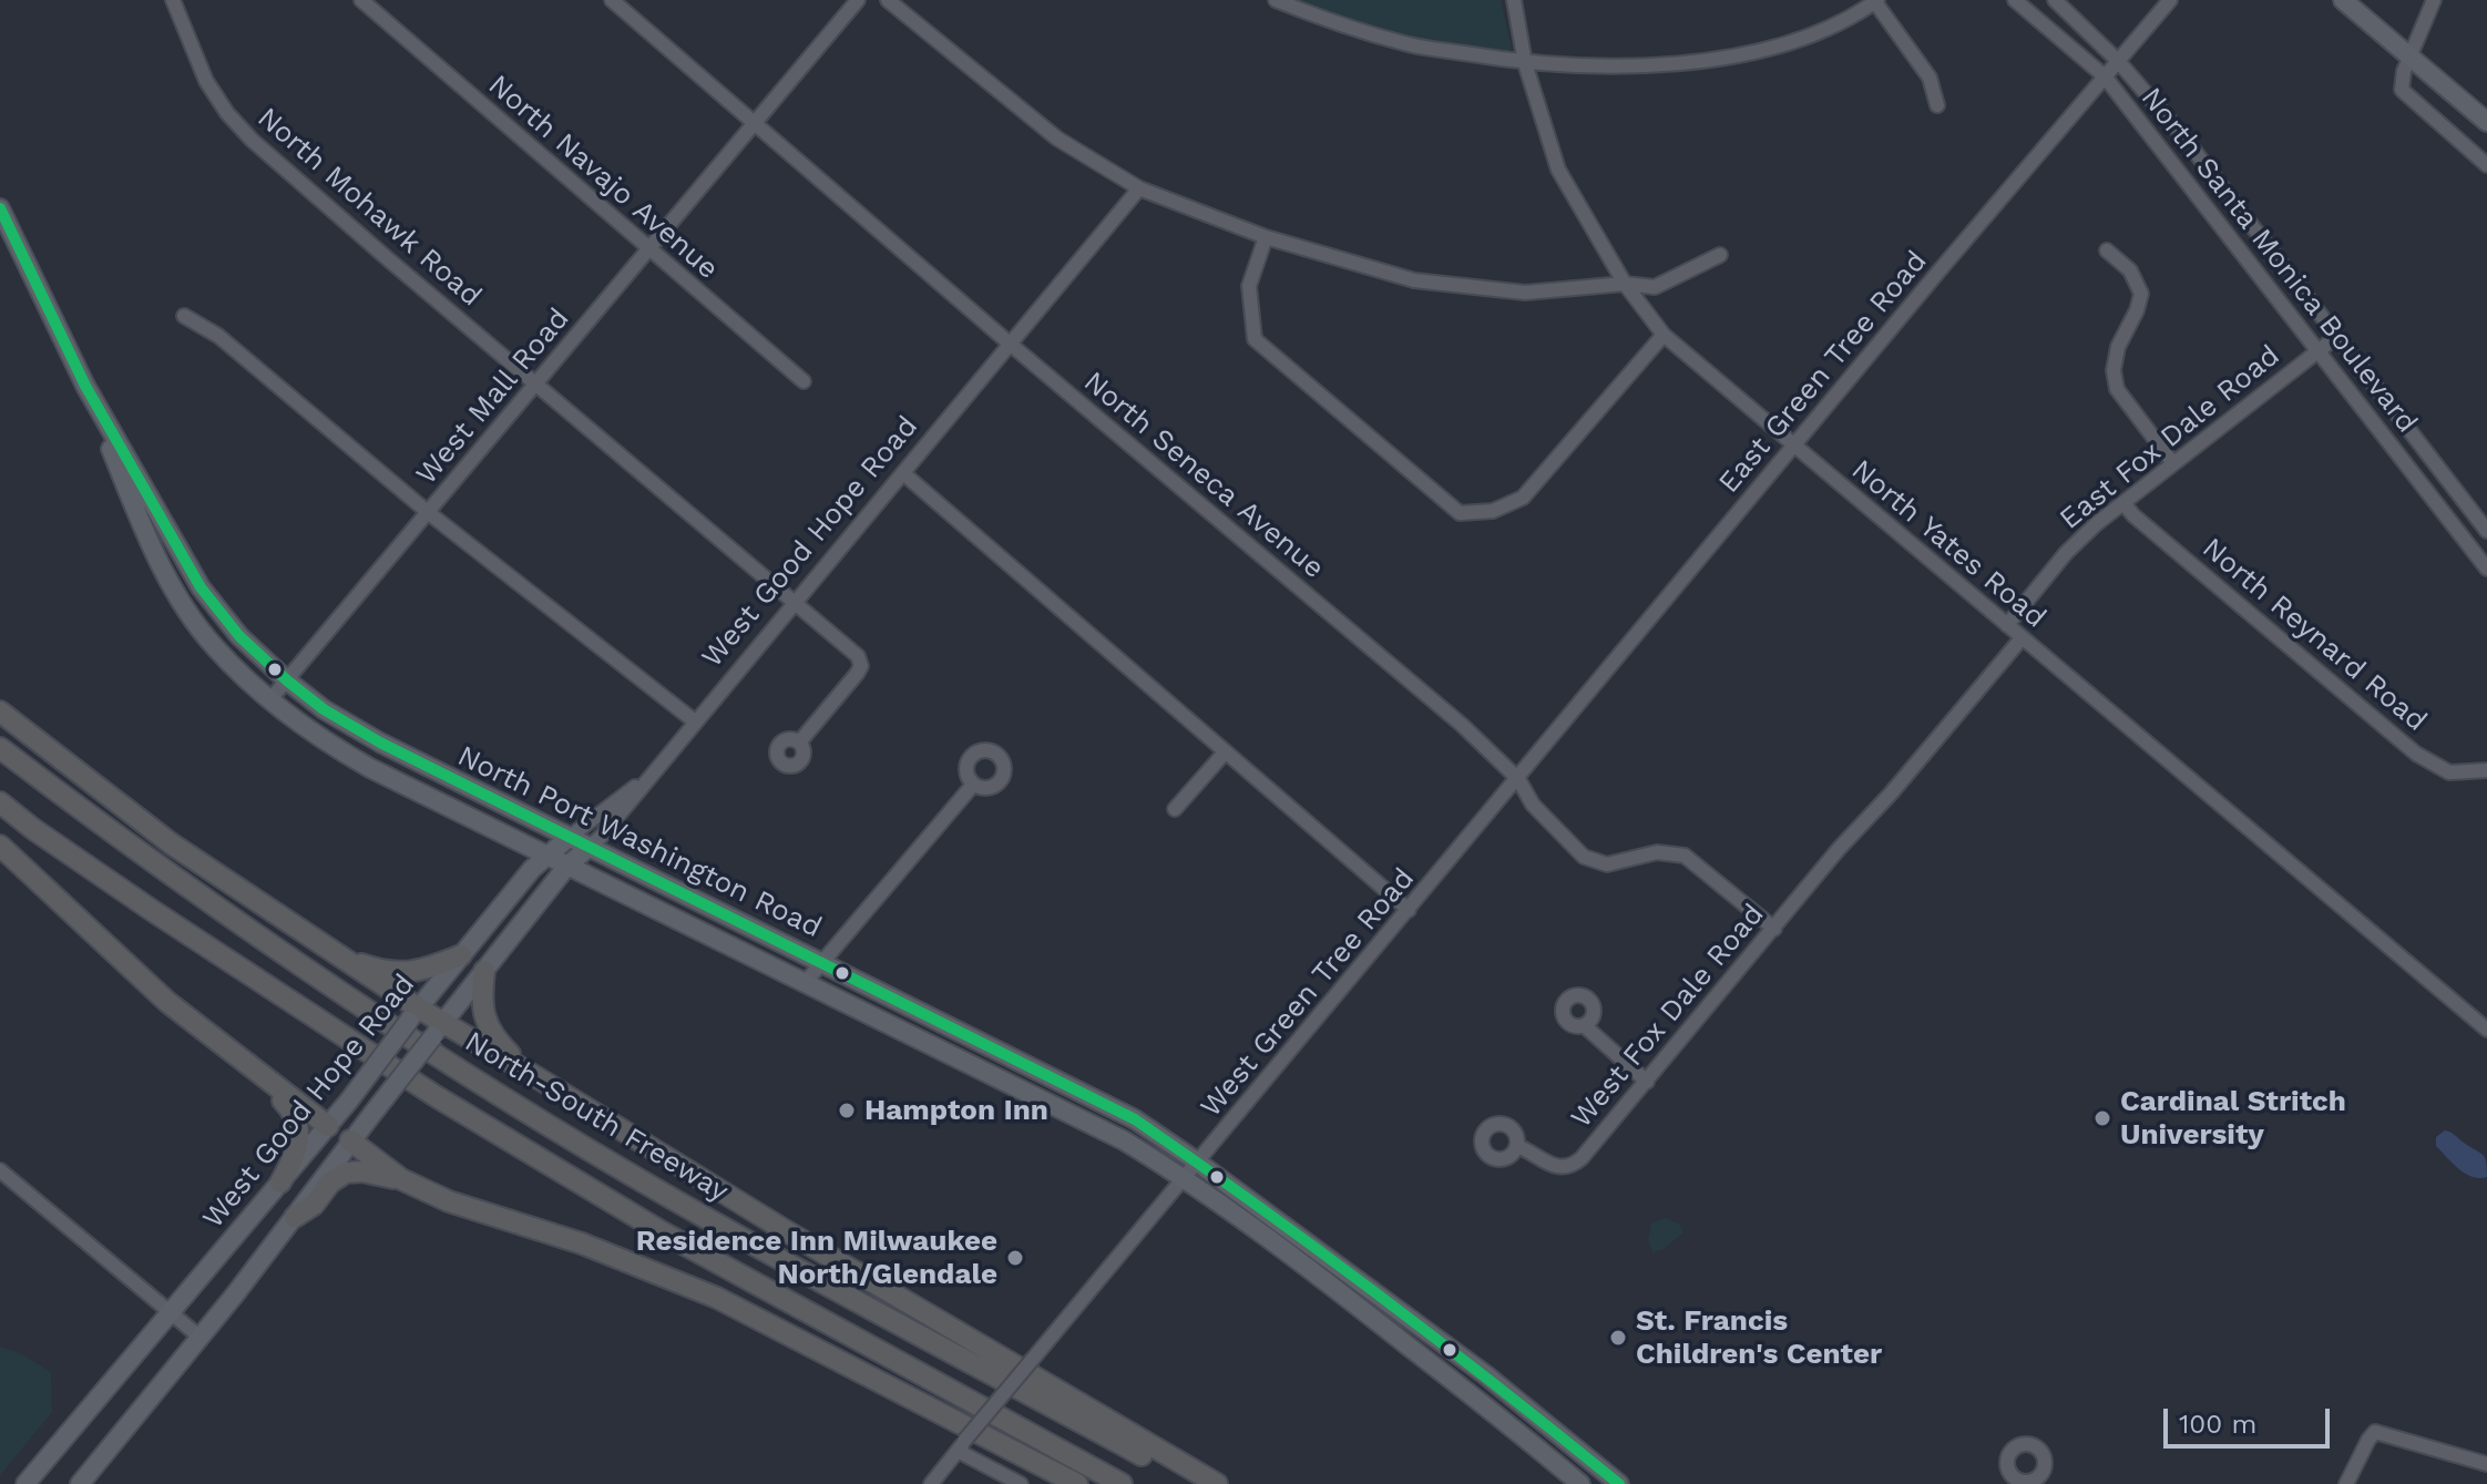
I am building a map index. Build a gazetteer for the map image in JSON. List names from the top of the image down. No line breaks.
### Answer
{"streets":{"highway":["North-South Freeway"],"main road":["West Good Hope Road","North Port Washington Road"],"street":["North Navajo Avenue","North Mohawk Road","North Santa Monica Boulevard","East Green Tree Road","West Mall Road","East Fox Dale Road","North Seneca Avenue","North Yates Road","North Reynard Road","West Green Tree Road","West Fox Dale Road"]},"crossings":[["North Navajo Avenue","West Mall Road"],["North Mohawk Road","West Mall Road"],["North Mohawk Road","West Good Hope Road"],["North Santa Monica Boulevard","East Green Tree Road"],["North Santa Monica Boulevard","East Fox Dale Road"],["East Green Tree Road","North Seneca Avenue"],["East Green Tree Road","North Yates Road"],["East Green Tree Road","West Green Tree Road"],["West Mall Road","North Seneca Avenue"],["West Mall Road","North Port Washington Road"],["East Fox Dale Road","North Yates Road"],["East Fox Dale Road","North Reynard Road"],["North Seneca Avenue","West Good Hope Road"],["North Seneca Avenue","West Green Tree Road"],["North Seneca Avenue","West Fox Dale Road"],["West Good Hope Road","North Port Washington Road"],["North Yates Road","West Fox Dale Road"],["North Port Washington Road","West Green Tree Road"]],"places":["Hampton Inn","Cardinal Stritch University","Residence Inn Milwaukee North/Glendale","St. Francis Children's Center"],"scale_bar":"100 m"}
